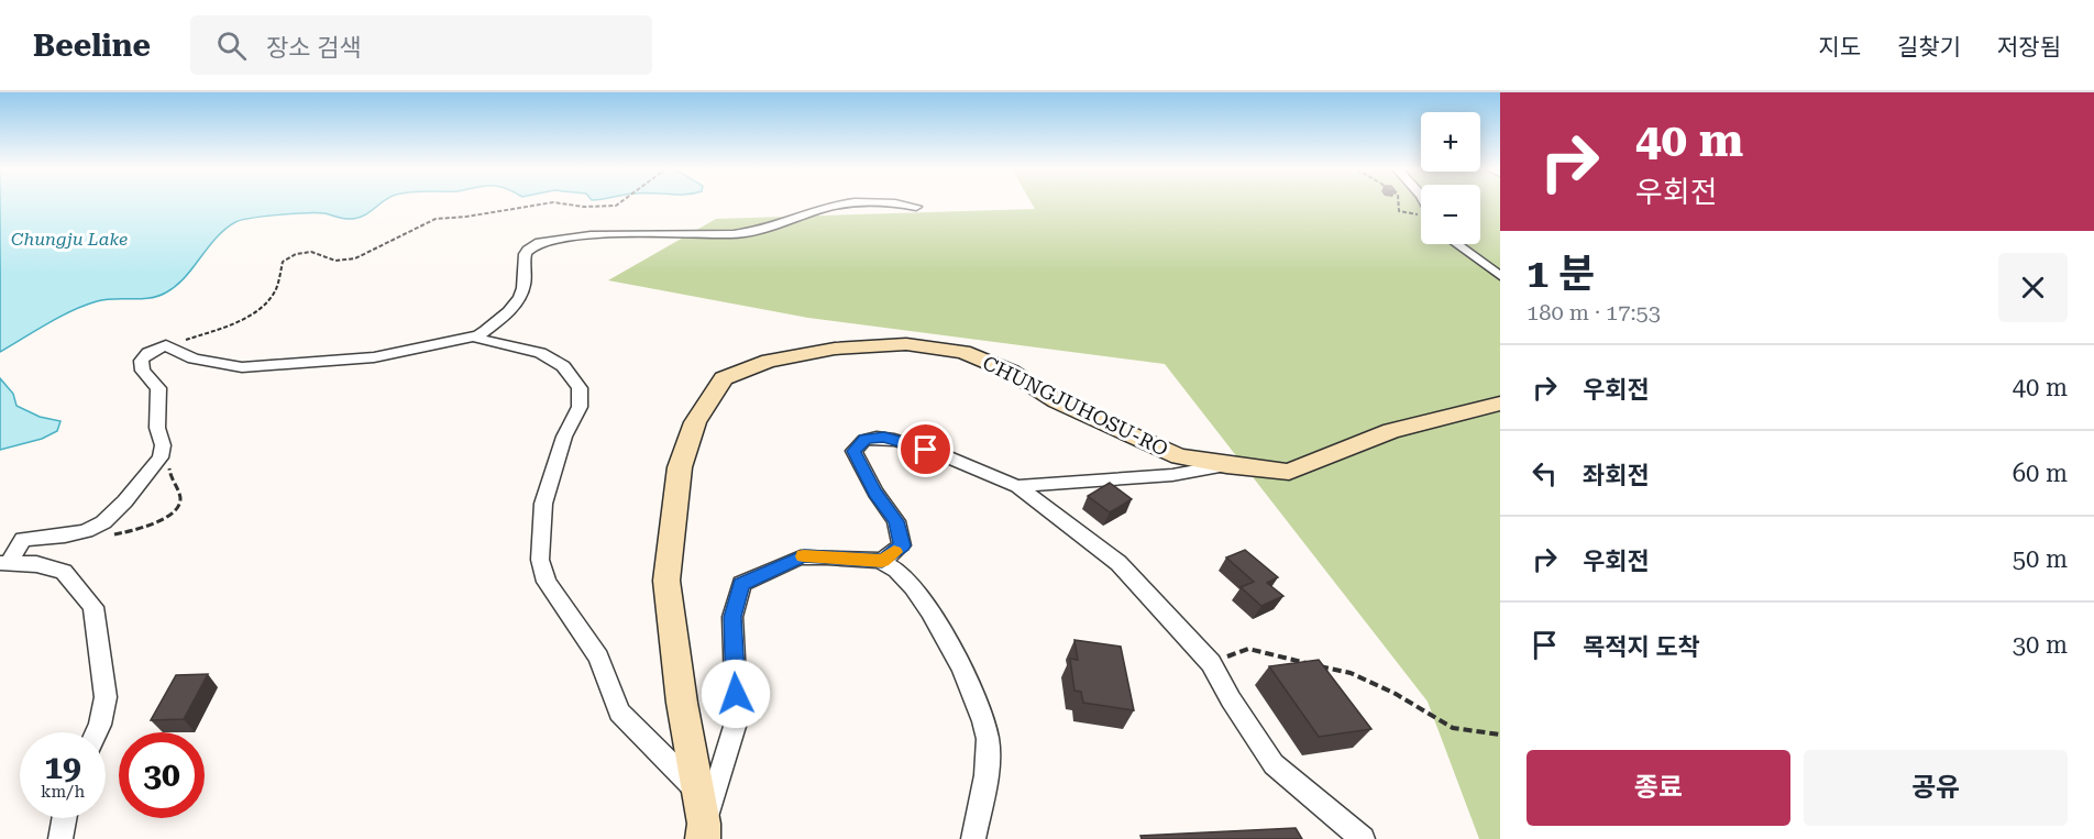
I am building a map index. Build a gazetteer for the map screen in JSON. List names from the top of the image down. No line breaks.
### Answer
{"streets":{"main road":["CHUNGJUHOSU-RO"]},"water":["Chungju Lake"],"page":{"header":"Beeline","search":"장소 검색","nav":["지도","길찾기","저장됨"],"turn":["40 m","우회전"],"map_buttons":["+","−"],"heading":["1 분","180 m · 17:53"],"list":[{"name":"우회전","value":"40 m"},{"name":"좌회전","value":"60 m"},{"name":"우회전","value":"50 m"},{"name":"목적지 도착","value":"30 m"}],"speed":"19 km/h","limit":"30","buttons":["종료","공유"]}}
